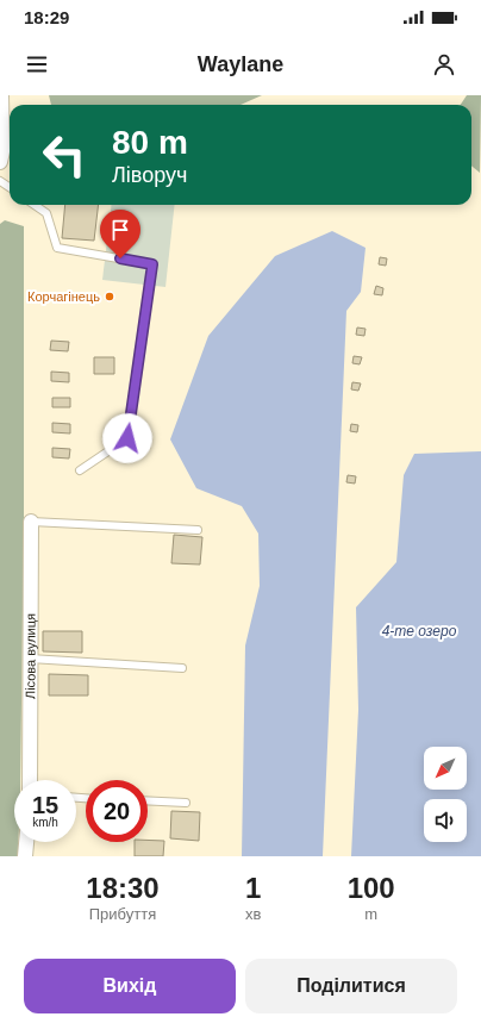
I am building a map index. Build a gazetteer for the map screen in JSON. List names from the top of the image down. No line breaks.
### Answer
{"streets":{"street":["Лісова вулиця"]},"water":["4-те озеро"],"places":["Корчагінець"],"north":"bottom left","page":{"status":"18:29","header":"Waylane","turn":["80 m","Ліворуч"],"speed":"15 km/h","limit":"20","eta":["18:30","Прибуття","1","хв","100","m"],"buttons":["Вихід","Поділитися"]}}
